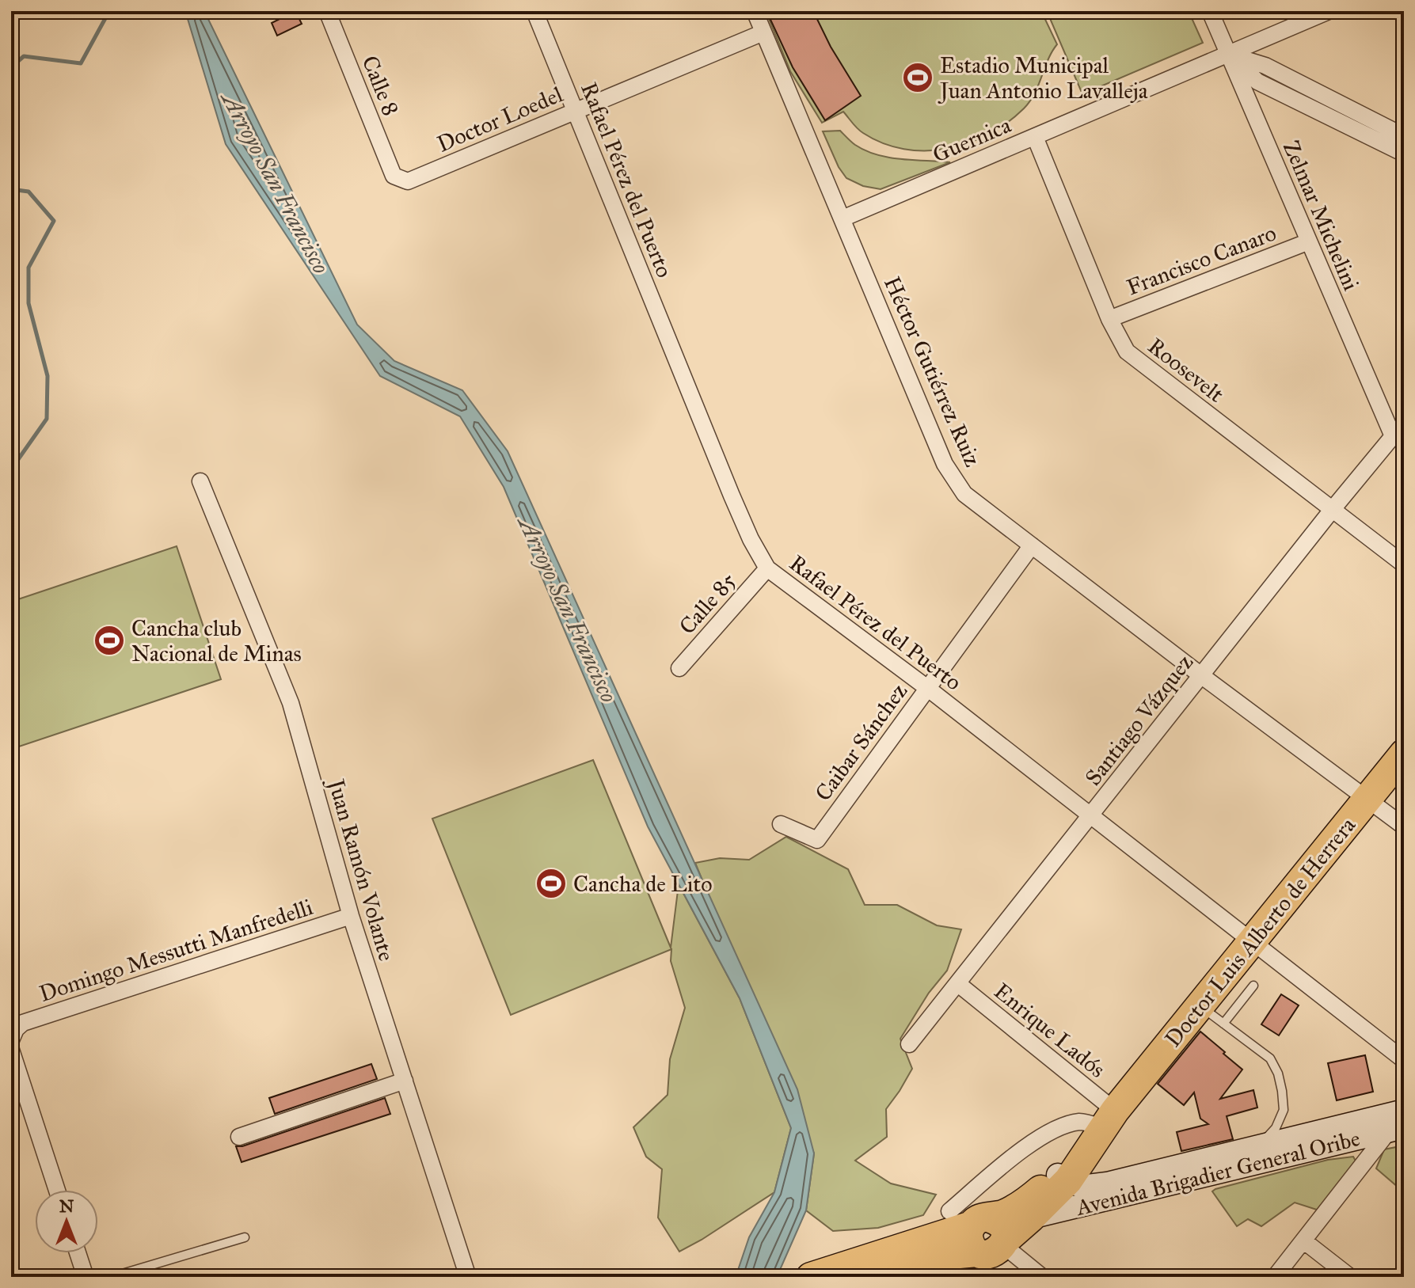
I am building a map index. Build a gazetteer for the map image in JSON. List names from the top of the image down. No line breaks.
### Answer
{"streets":{"highway":["Doctor Luis Alberto de Herrera"],"main road":["Avenida Brigadier General Oribe"],"street":["Calle 8","Doctor Loedel","Guernica","Rafael Pérez del Puerto","Zelmar Michelini","Francisco Canaro","Roosevelt","Héctor Gutiérrez Ruiz","Calle 85","Santiago Vázquez","Caibar Sánchez","Juan Ramón Volante","Domingo Messutti Manfredelli","Enrique Ladós"]},"crossings":[["Calle 8","Doctor Loedel"],["Doctor Loedel","Rafael Pérez del Puerto"],["Doctor Loedel","Héctor Gutiérrez Ruiz"],["Guernica","Zelmar Michelini"],["Guernica","Roosevelt"],["Guernica","Héctor Gutiérrez Ruiz"],["Rafael Pérez del Puerto","Calle 85"],["Rafael Pérez del Puerto","Santiago Vázquez"],["Rafael Pérez del Puerto","Caibar Sánchez"],["Rafael Pérez del Puerto","Doctor Luis Alberto de Herrera"],["Zelmar Michelini","Francisco Canaro"],["Zelmar Michelini","Santiago Vázquez"],["Francisco Canaro","Roosevelt"],["Roosevelt","Santiago Vázquez"],["Héctor Gutiérrez Ruiz","Santiago Vázquez"],["Héctor Gutiérrez Ruiz","Caibar Sánchez"],["Héctor Gutiérrez Ruiz","Doctor Luis Alberto de Herrera"],["Santiago Vázquez","Enrique Ladós"],["Juan Ramón Volante","Domingo Messutti Manfredelli"],["Doctor Luis Alberto de Herrera","Enrique Ladós"],["Doctor Luis Alberto de Herrera","Avenida Brigadier General Oribe"]],"water":["Arroyo San Francisco"],"places":{"sports":["Estadio Municipal Juan Antonio Lavalleja","Cancha club Nacional de Minas","Cancha de Lito"]},"north":"top"}
